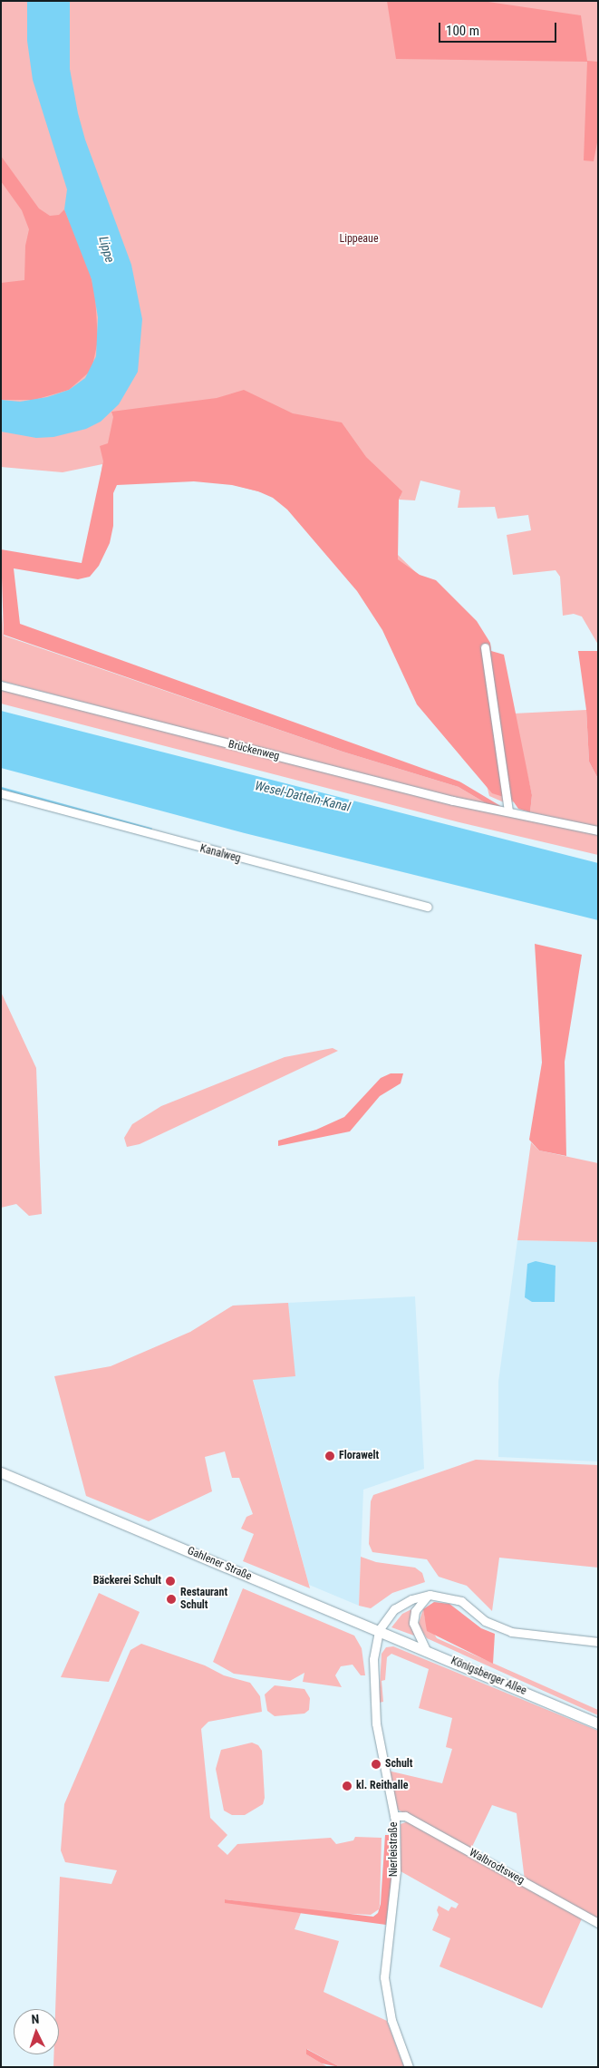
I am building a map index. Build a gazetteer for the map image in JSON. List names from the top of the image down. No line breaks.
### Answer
{"streets":{"main road":["Gahlener Straße","Königsberger Allee"],"street":["Brückenweg","Kanalweg","Nierleistraße","Walbrodtsweg"]},"crossings":[["Gahlener Straße","Königsberger Allee"],["Gahlener Straße","Nierleistraße"],["Königsberger Allee","Nierleistraße"],["Nierleistraße","Walbrodtsweg"]],"water":["Lippe","Wesel-Datteln-Kanal"],"parks":["Lippeaue"],"places":["Florawelt","Bäckerei Schult","Restaurant Schult","Schult","kl. Reithalle"],"scale_bar":"100 m","north":"top"}
